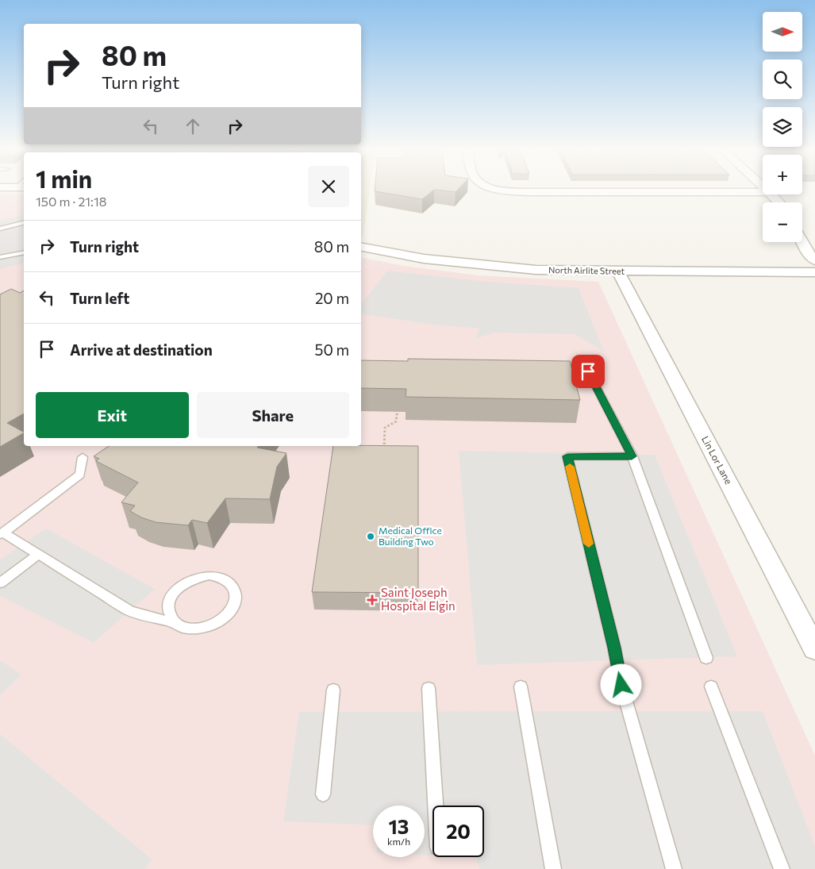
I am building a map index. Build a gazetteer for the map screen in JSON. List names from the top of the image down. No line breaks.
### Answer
{"streets":{"street":["North Airlite Street","Lin Lor Lane"]},"crossings":[["North Airlite Street","Lin Lor Lane"]],"places":{"other":["Medical Office Building Two"],"health":["Saint Joseph Hospital Elgin"]},"north":"right","page":{"map_buttons":["+","−"],"turn":["80 m","Turn right"],"heading":["1 min","150 m · 21:18"],"list":[{"name":"Turn right","value":"80 m"},{"name":"Turn left","value":"20 m"},{"name":"Arrive at destination","value":"50 m"}],"buttons":["Exit","Share"],"speed":"13 km/h","limit":"20"}}
